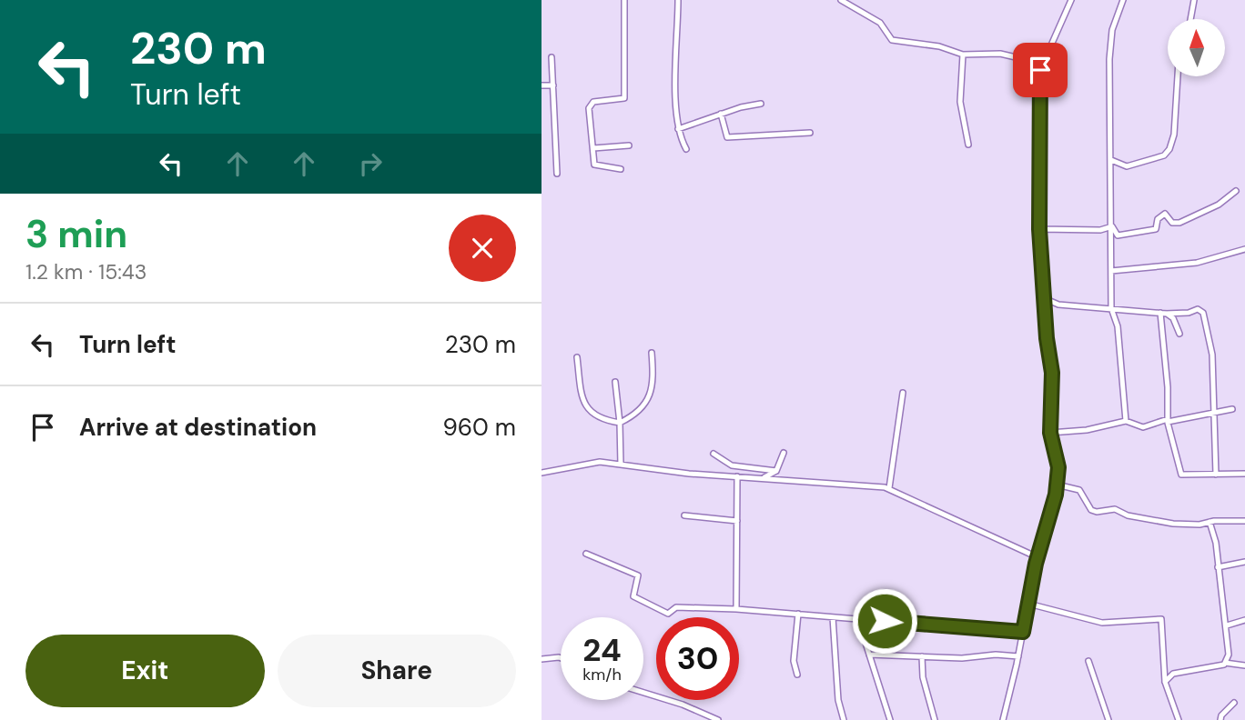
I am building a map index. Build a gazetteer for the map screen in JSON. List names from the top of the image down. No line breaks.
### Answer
{"north":"top","page":{"turn":["230 m","Turn left"],"heading":["3 min","1.2 km · 15:43"],"list":[{"name":"Turn left","value":"230 m"},{"name":"Arrive at destination","value":"960 m"}],"speed":"24 km/h","limit":"30","buttons":["Exit","Share"]}}
